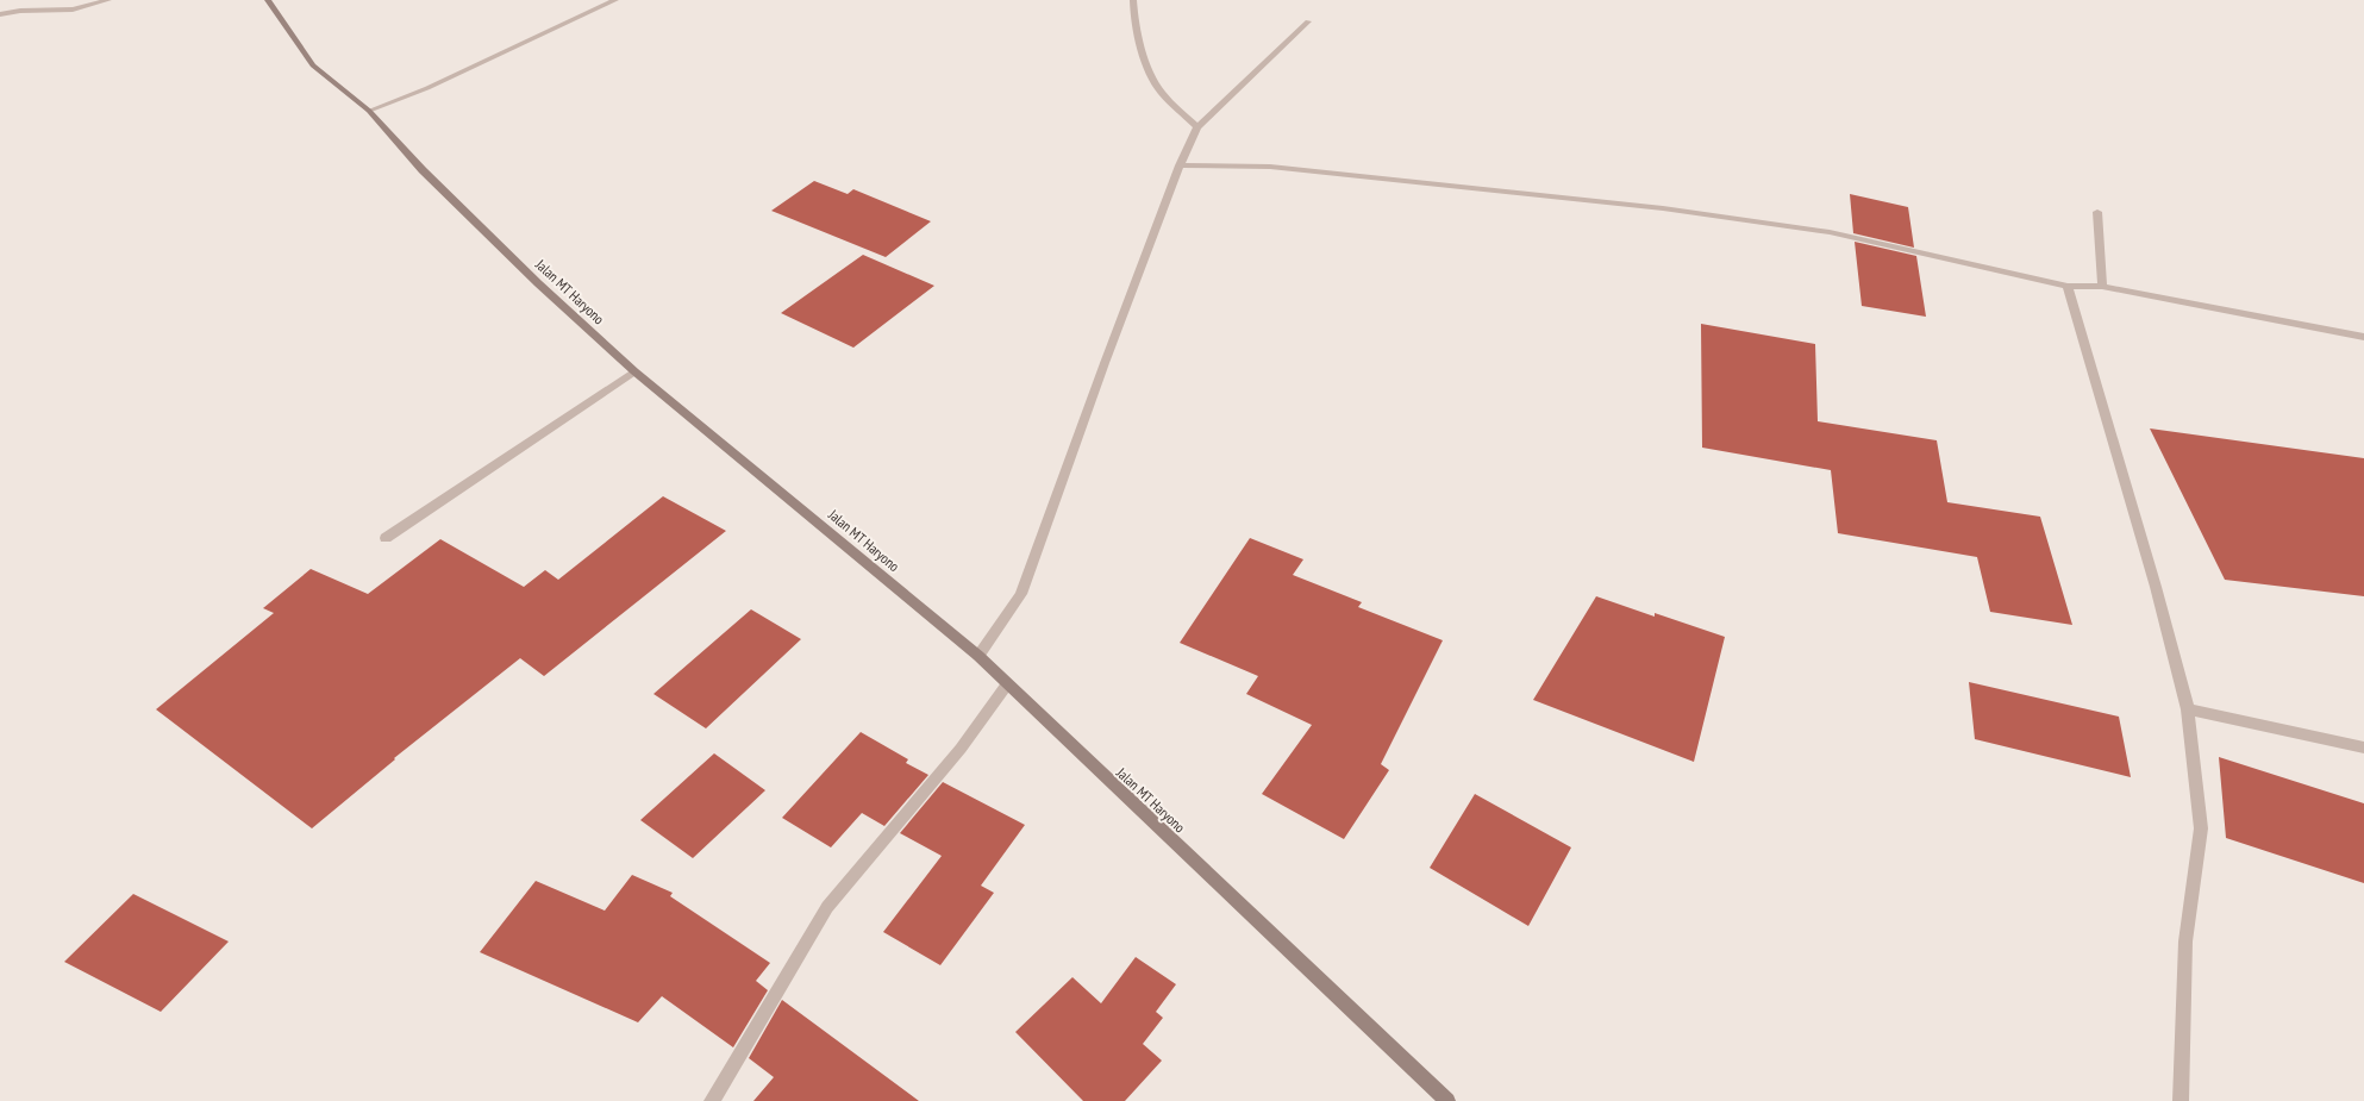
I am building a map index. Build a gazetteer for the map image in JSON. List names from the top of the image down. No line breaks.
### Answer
{"streets":{"main road":["Jalan MT Haryono"]}}
